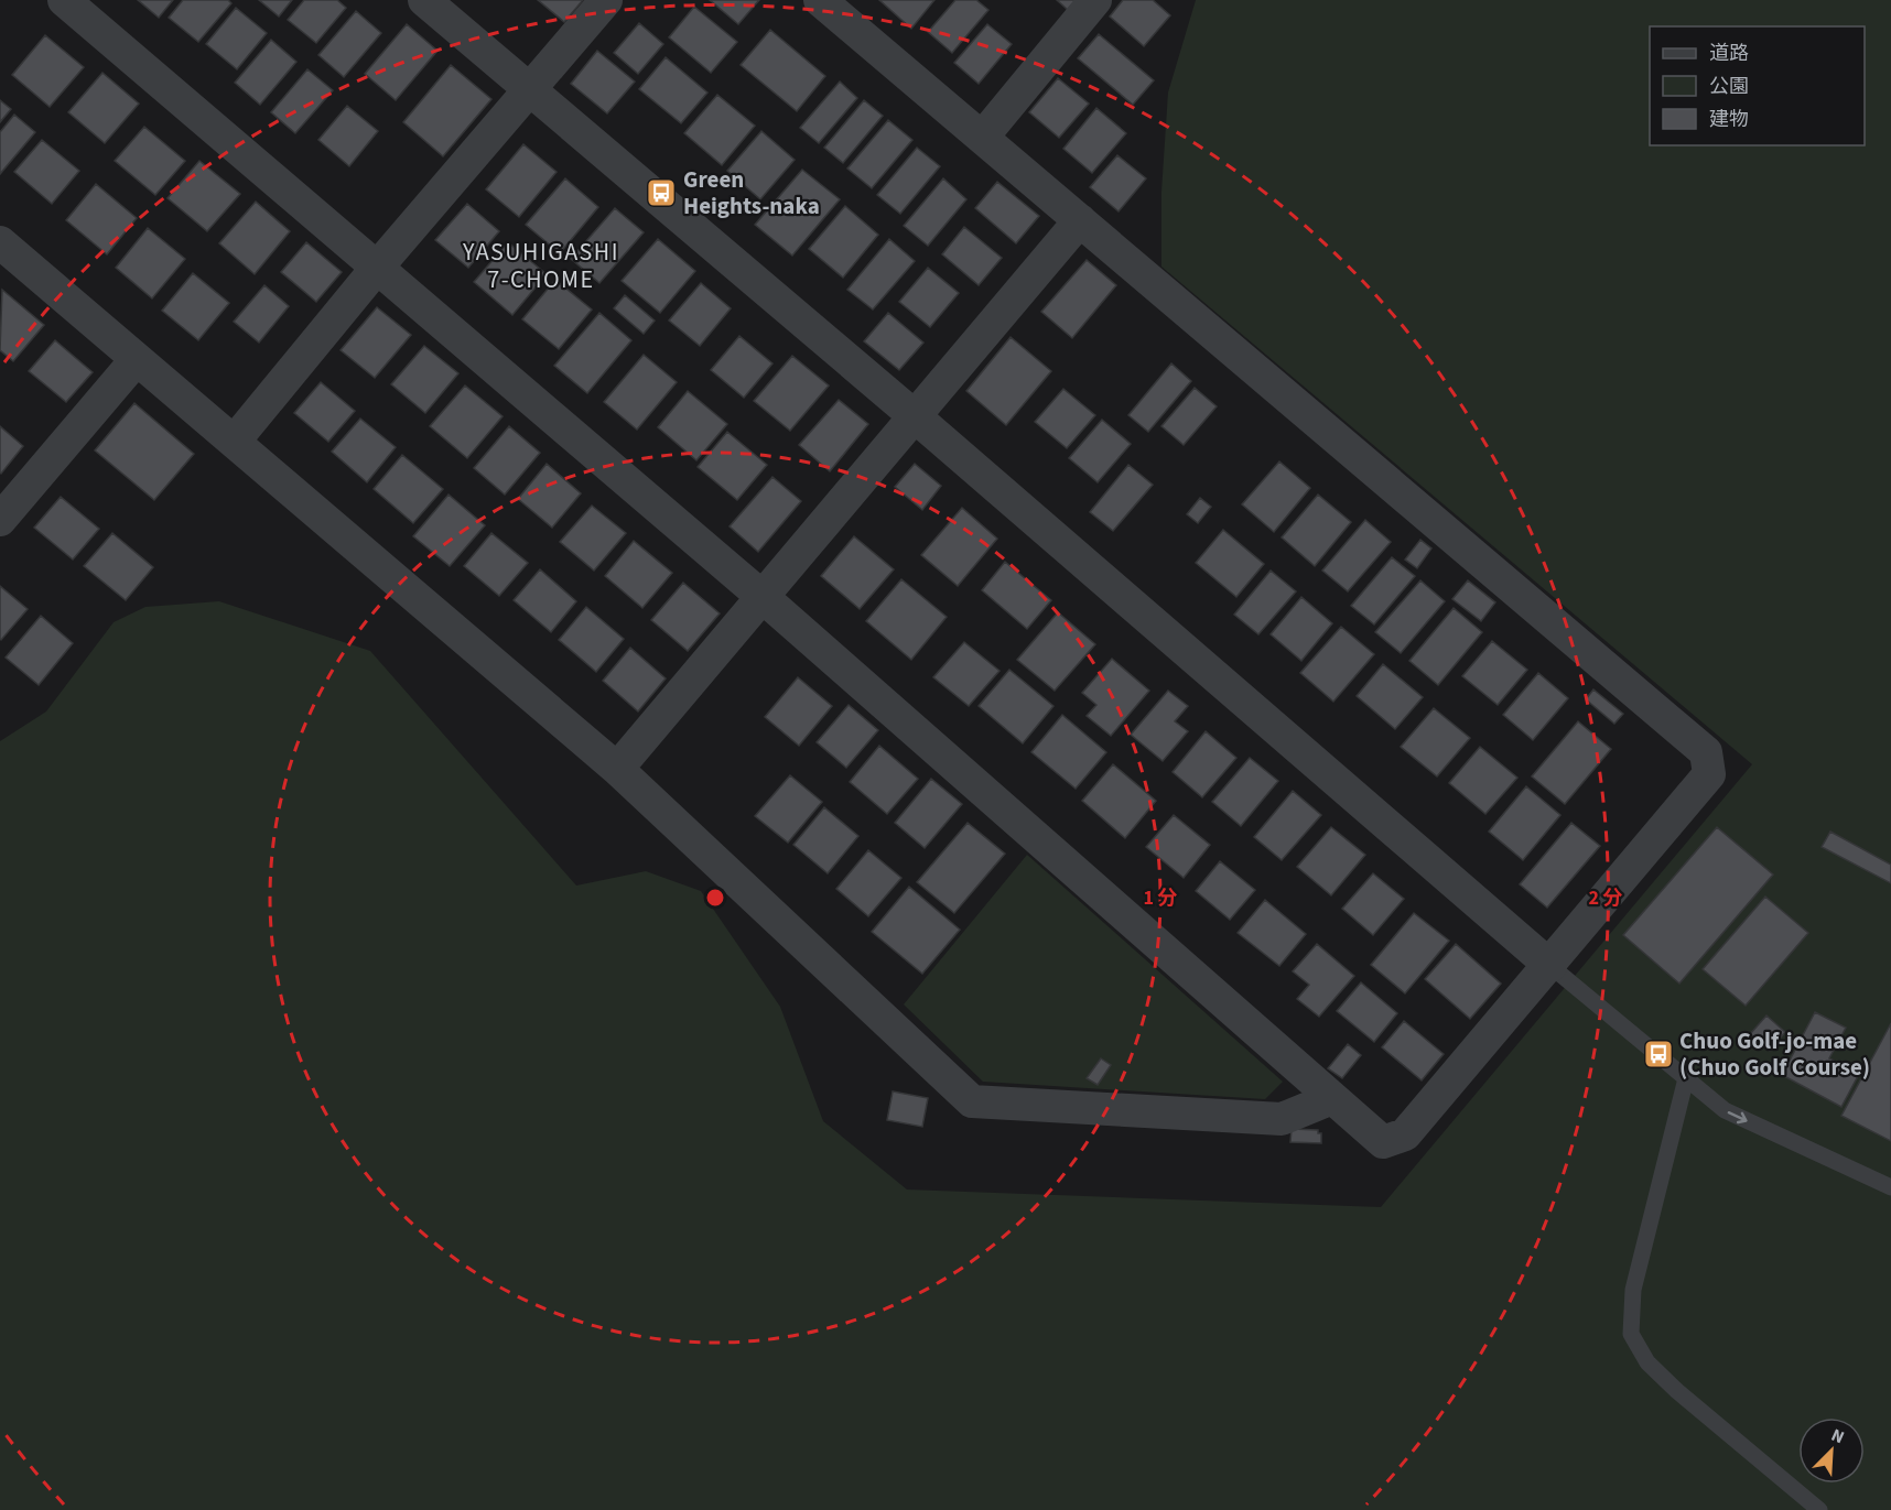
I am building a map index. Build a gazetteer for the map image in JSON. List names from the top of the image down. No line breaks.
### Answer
{"districts":["YASUHIGASHI 7-CHOME"],"places":{"bus stop":["Green Heights-naka","Chuo Golf-jo-mae (Chuo Golf Course)"]},"legend":["道路","公園","建物"],"north":"top right","rings":["1 分","2 分"]}
